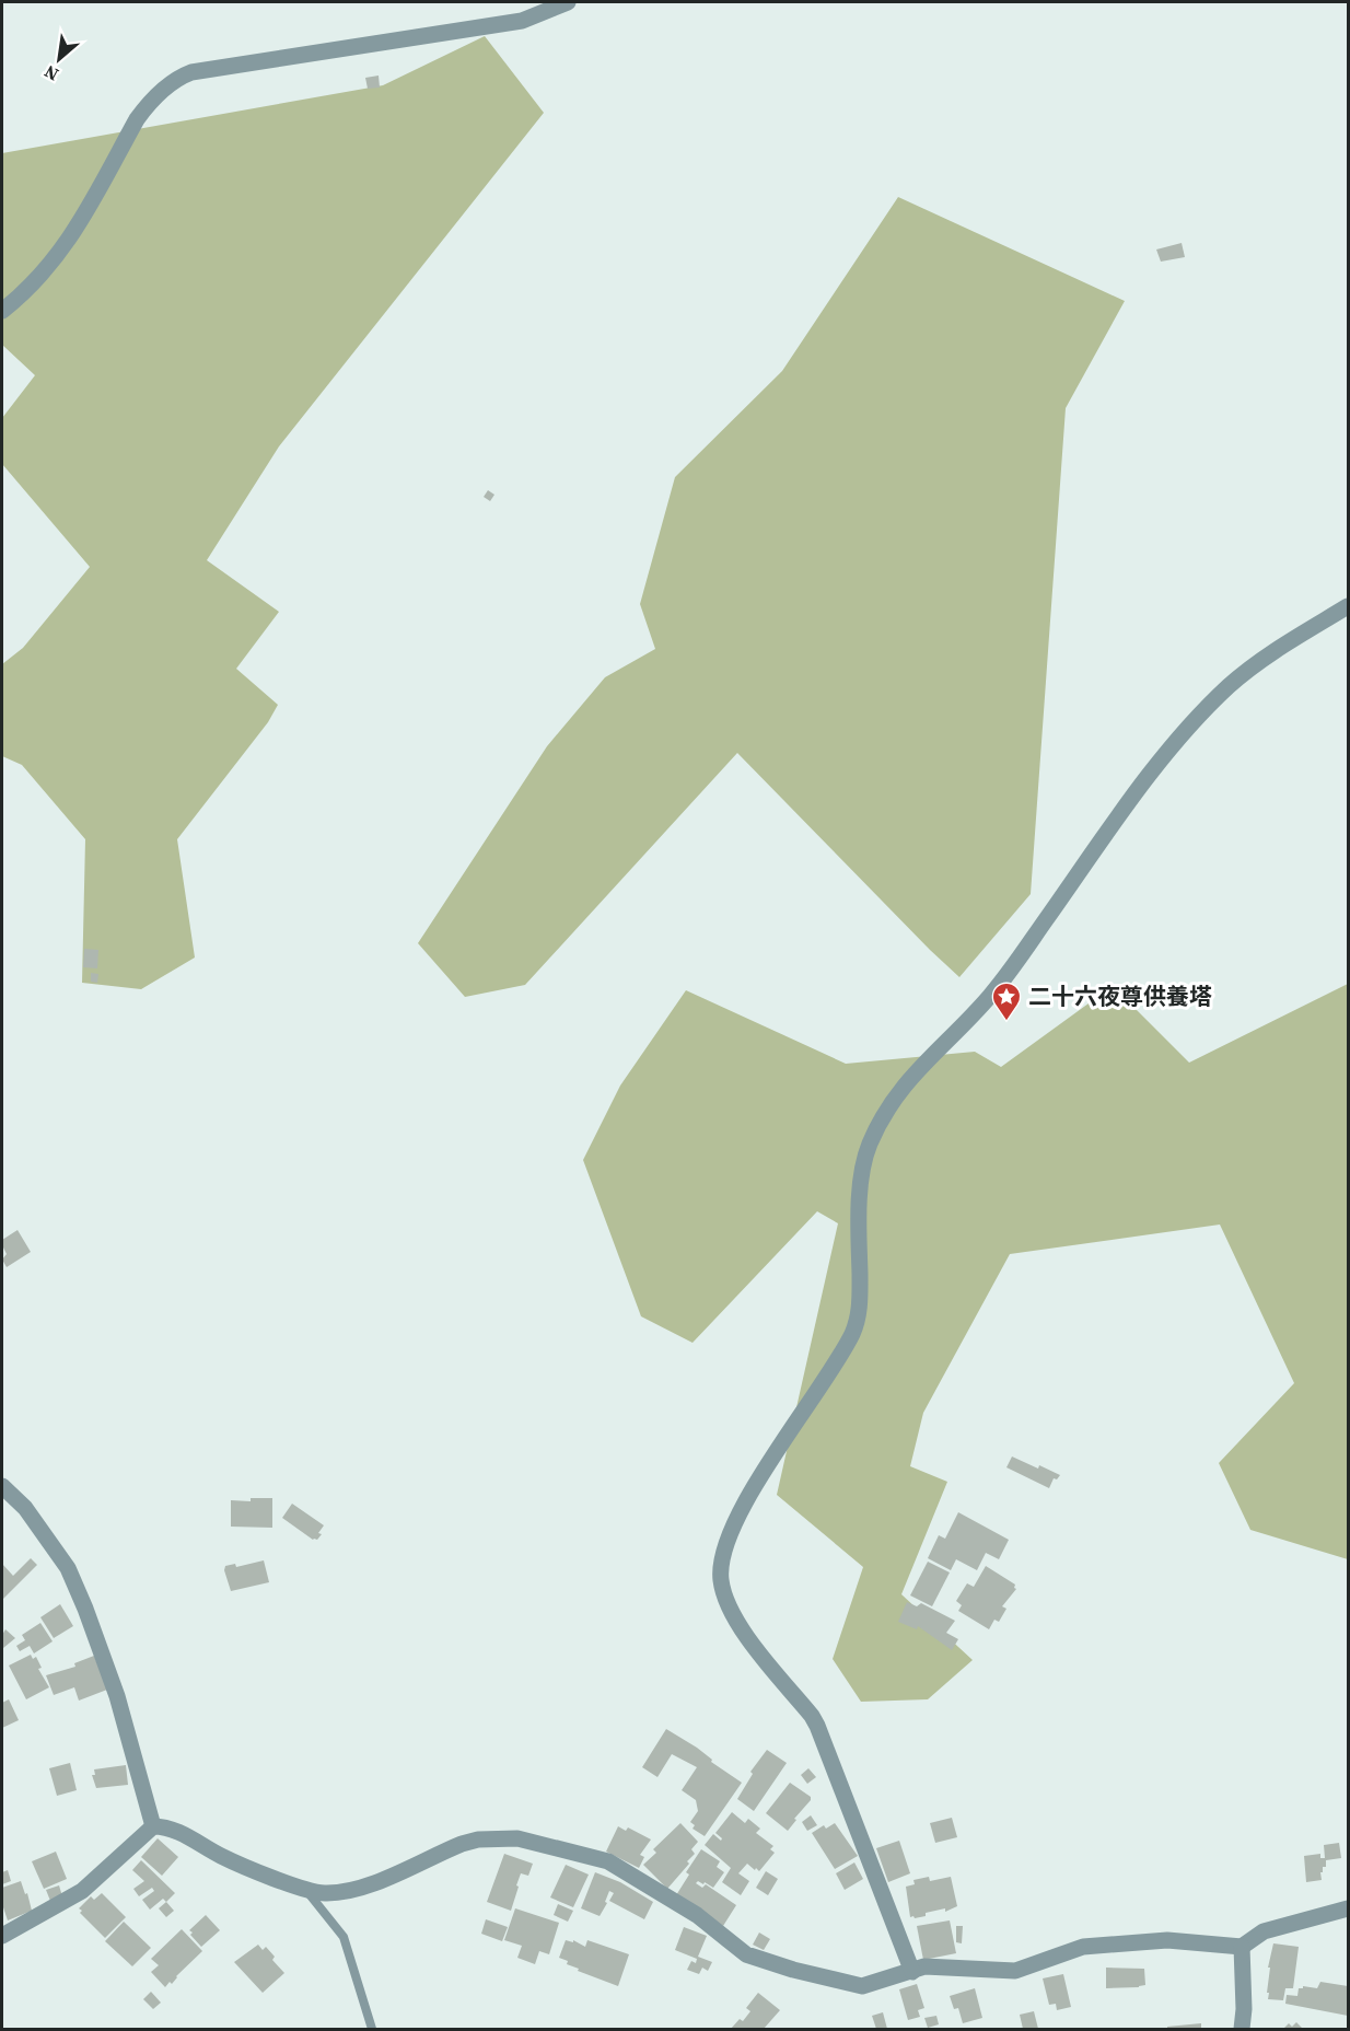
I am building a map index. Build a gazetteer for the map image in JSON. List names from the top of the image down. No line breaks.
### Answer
{"places":{"place":["二十六夜尊供養塔"]},"north":"bottom left"}
